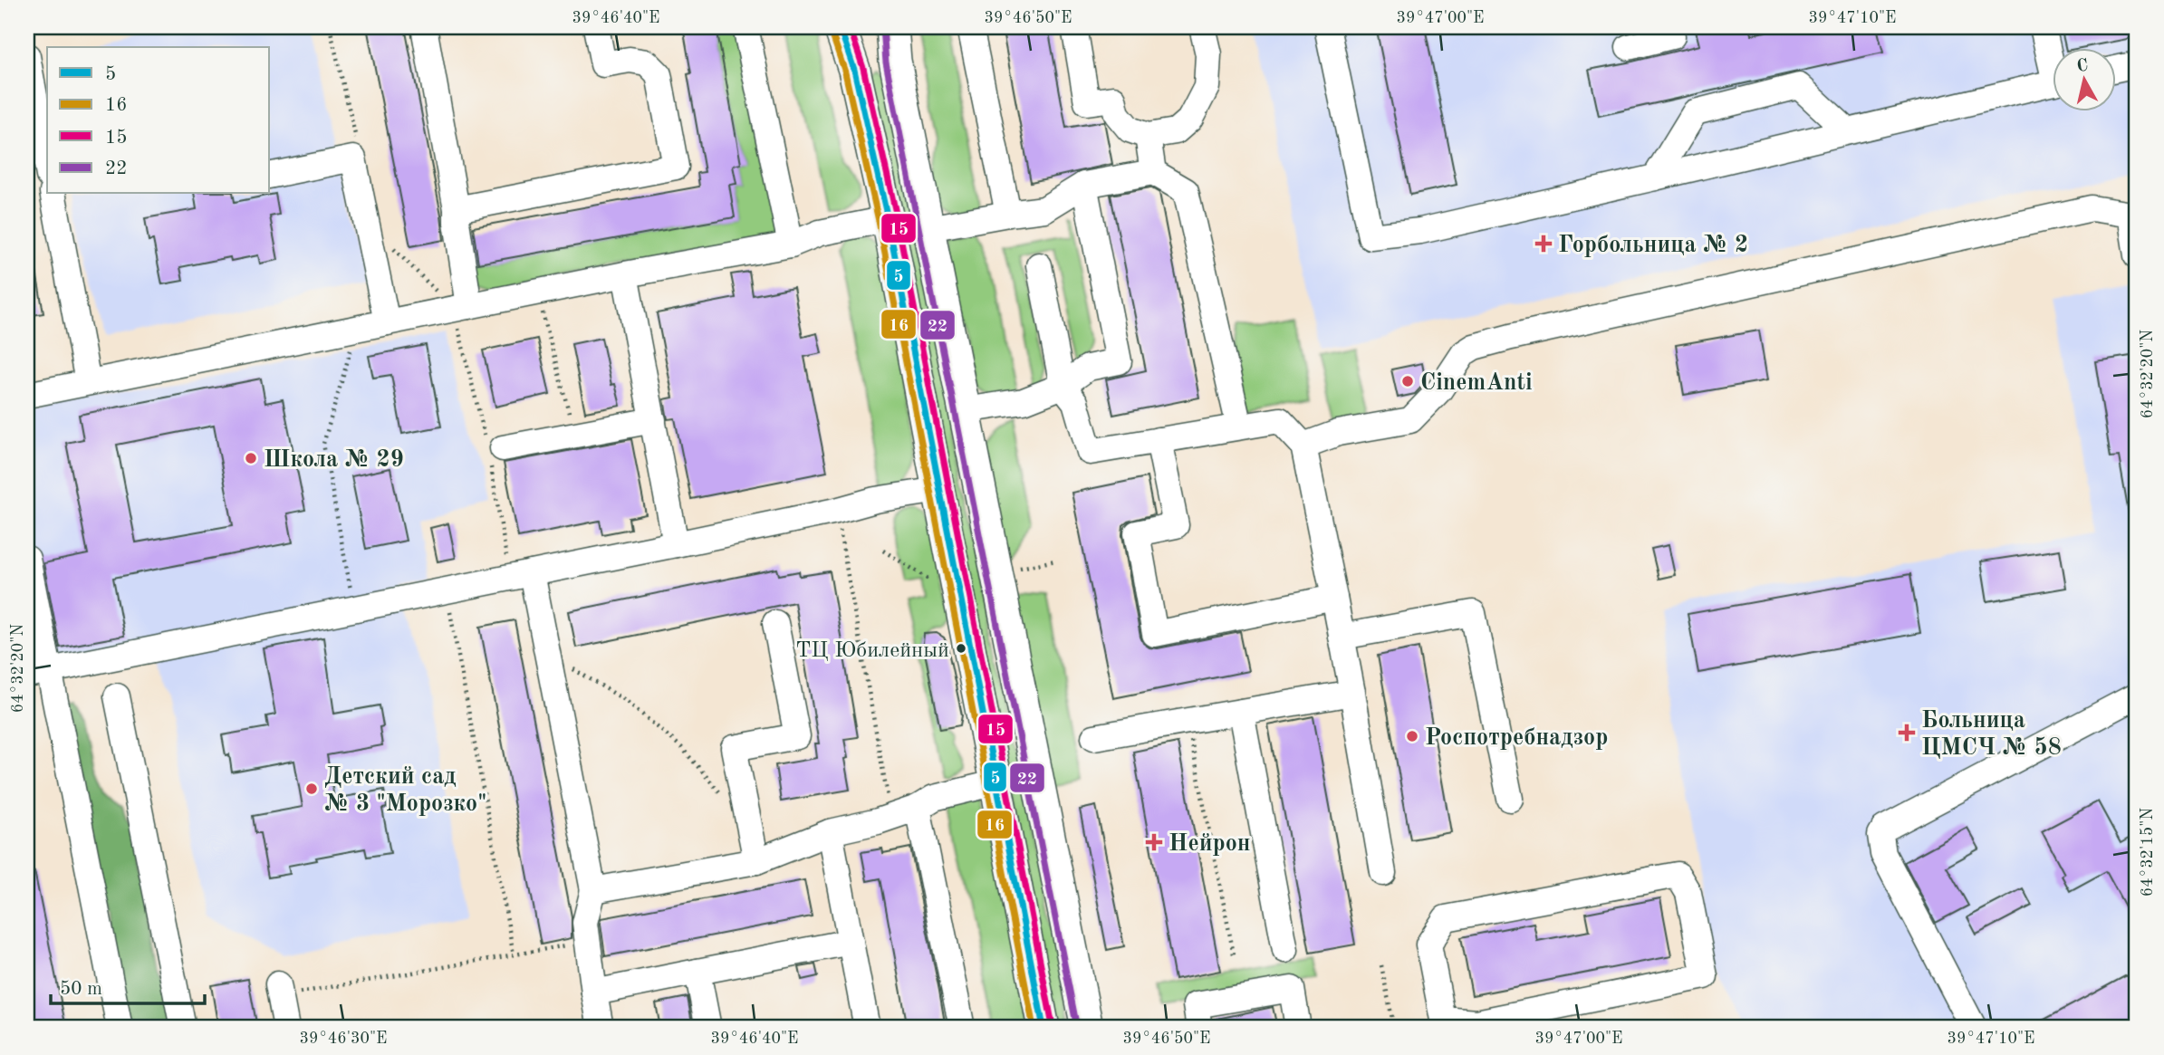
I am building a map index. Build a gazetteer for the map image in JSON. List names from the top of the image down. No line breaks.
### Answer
{"places":{"health":["Горбольница № 2","Больница ЦМСЧ № 58","Нейрон"],"other":["CinemAnti","Школа № 29","ТЦ Юбилейный","Роспотребнадзор","Детский сад № 3 \"Морозко\""]},"lines":["transit line 5","transit line 15","transit line 22","transit line 16"],"legend":["5","16","15","22"],"scale_bar":"50 m","north":"top","coordinates":["39°46'40\"E","39°46'50\"E","39°47'00\"E","39°47'10\"E","64°32'20\"N","64°32'15\"N","39°46'30\"E"]}
